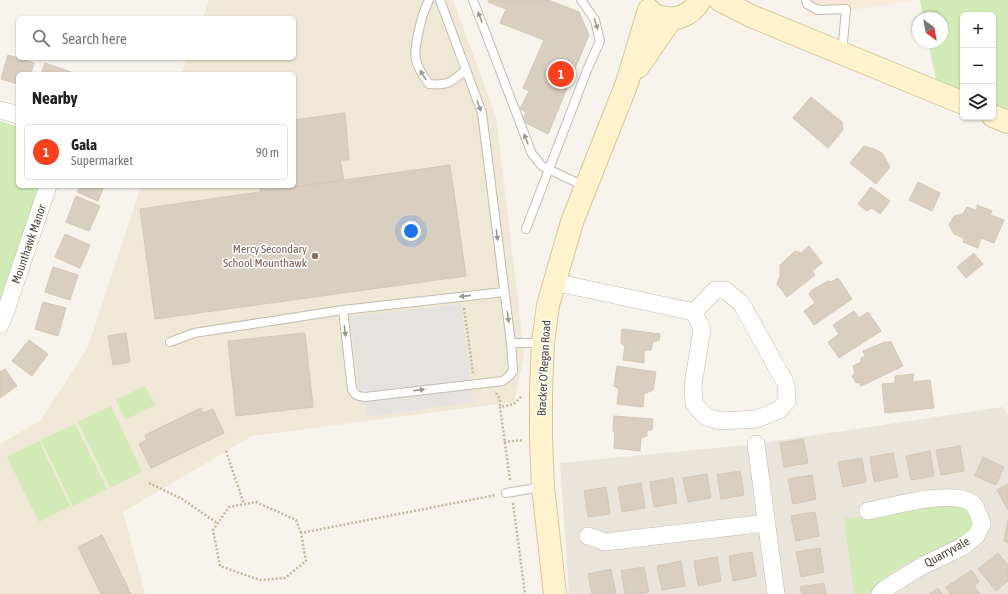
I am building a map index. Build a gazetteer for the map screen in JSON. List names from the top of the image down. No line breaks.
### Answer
{"streets":{"main road":["Bracker O'Regan Road"],"street":["Mounthawk Manor","Quarryvale"]},"places":["Mercy Secondary School Mounthawk"],"north":"bottom right","page":{"map_buttons":["+","−"],"search":"Search here","pins":"1","heading":"Nearby","list":[{"mark":"1","name":"Gala","note":"Supermarket","value":"90 m"}]}}
